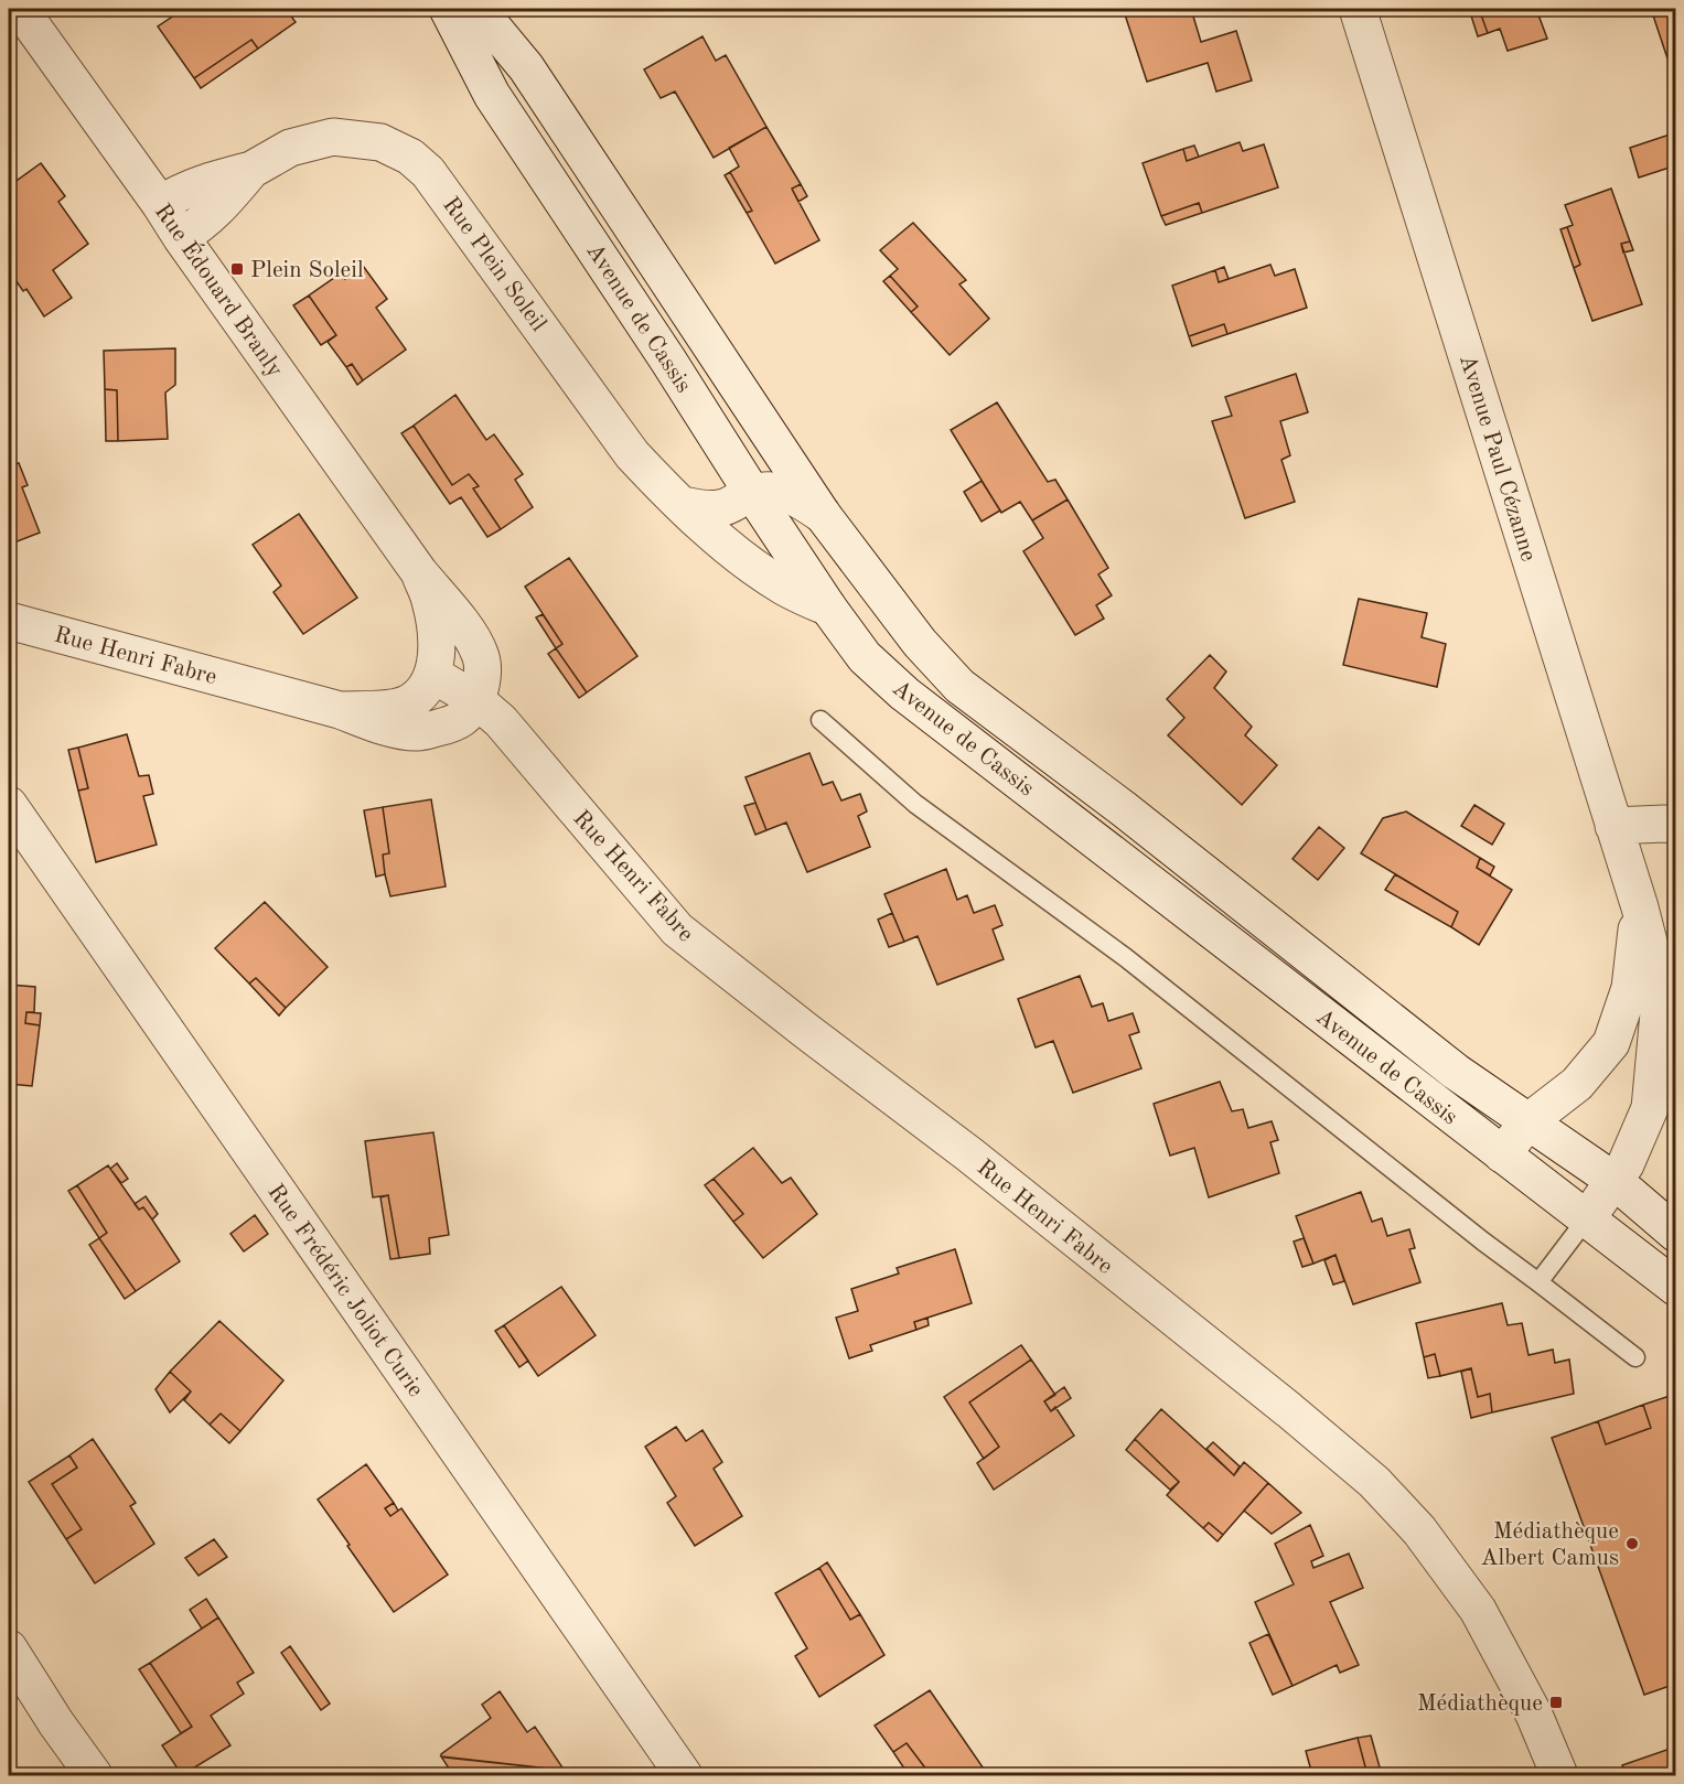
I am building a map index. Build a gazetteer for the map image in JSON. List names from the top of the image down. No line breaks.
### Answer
{"streets":{"street":["Rue Plein Soleil","Rue Édouard Branly","Avenue de Cassis","Avenue Paul Cézanne","Rue Henri Fabre","Rue Frédéric Joliot Curie"]},"crossings":[["Rue Plein Soleil","Rue Édouard Branly"],["Rue Plein Soleil","Avenue de Cassis"],["Rue Édouard Branly","Rue Henri Fabre"],["Avenue de Cassis","Avenue Paul Cézanne"]],"places":{"transit":["Plein Soleil","Médiathèque"],"other":["Médiathèque Albert Camus"]}}
